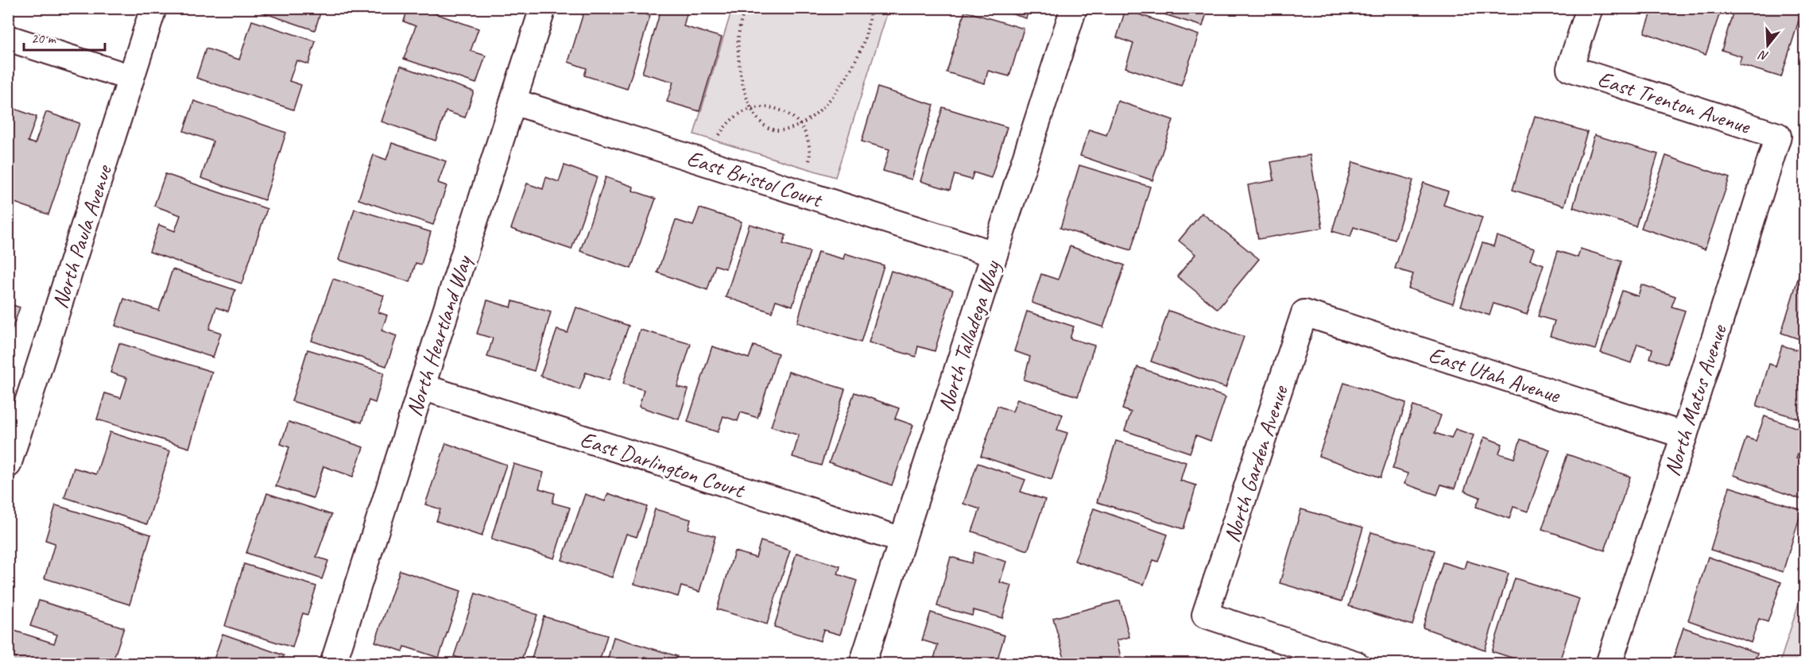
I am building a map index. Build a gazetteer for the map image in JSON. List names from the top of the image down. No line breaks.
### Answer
{"streets":{"street":["East Trenton Avenue","East Bristol Court","North Paula Avenue","North Heartland Way","North Talladega Way","East Utah Avenue","North Matus Avenue","East Darlington Court","North Garden Avenue"]},"crossings":[["East Trenton Avenue","North Matus Avenue"],["East Bristol Court","North Heartland Way"],["East Bristol Court","North Talladega Way"],["North Heartland Way","East Darlington Court"],["North Talladega Way","East Darlington Court"],["East Utah Avenue","North Matus Avenue"],["East Utah Avenue","North Garden Avenue"]],"scale_bar":"20 m","north":"bottom"}
